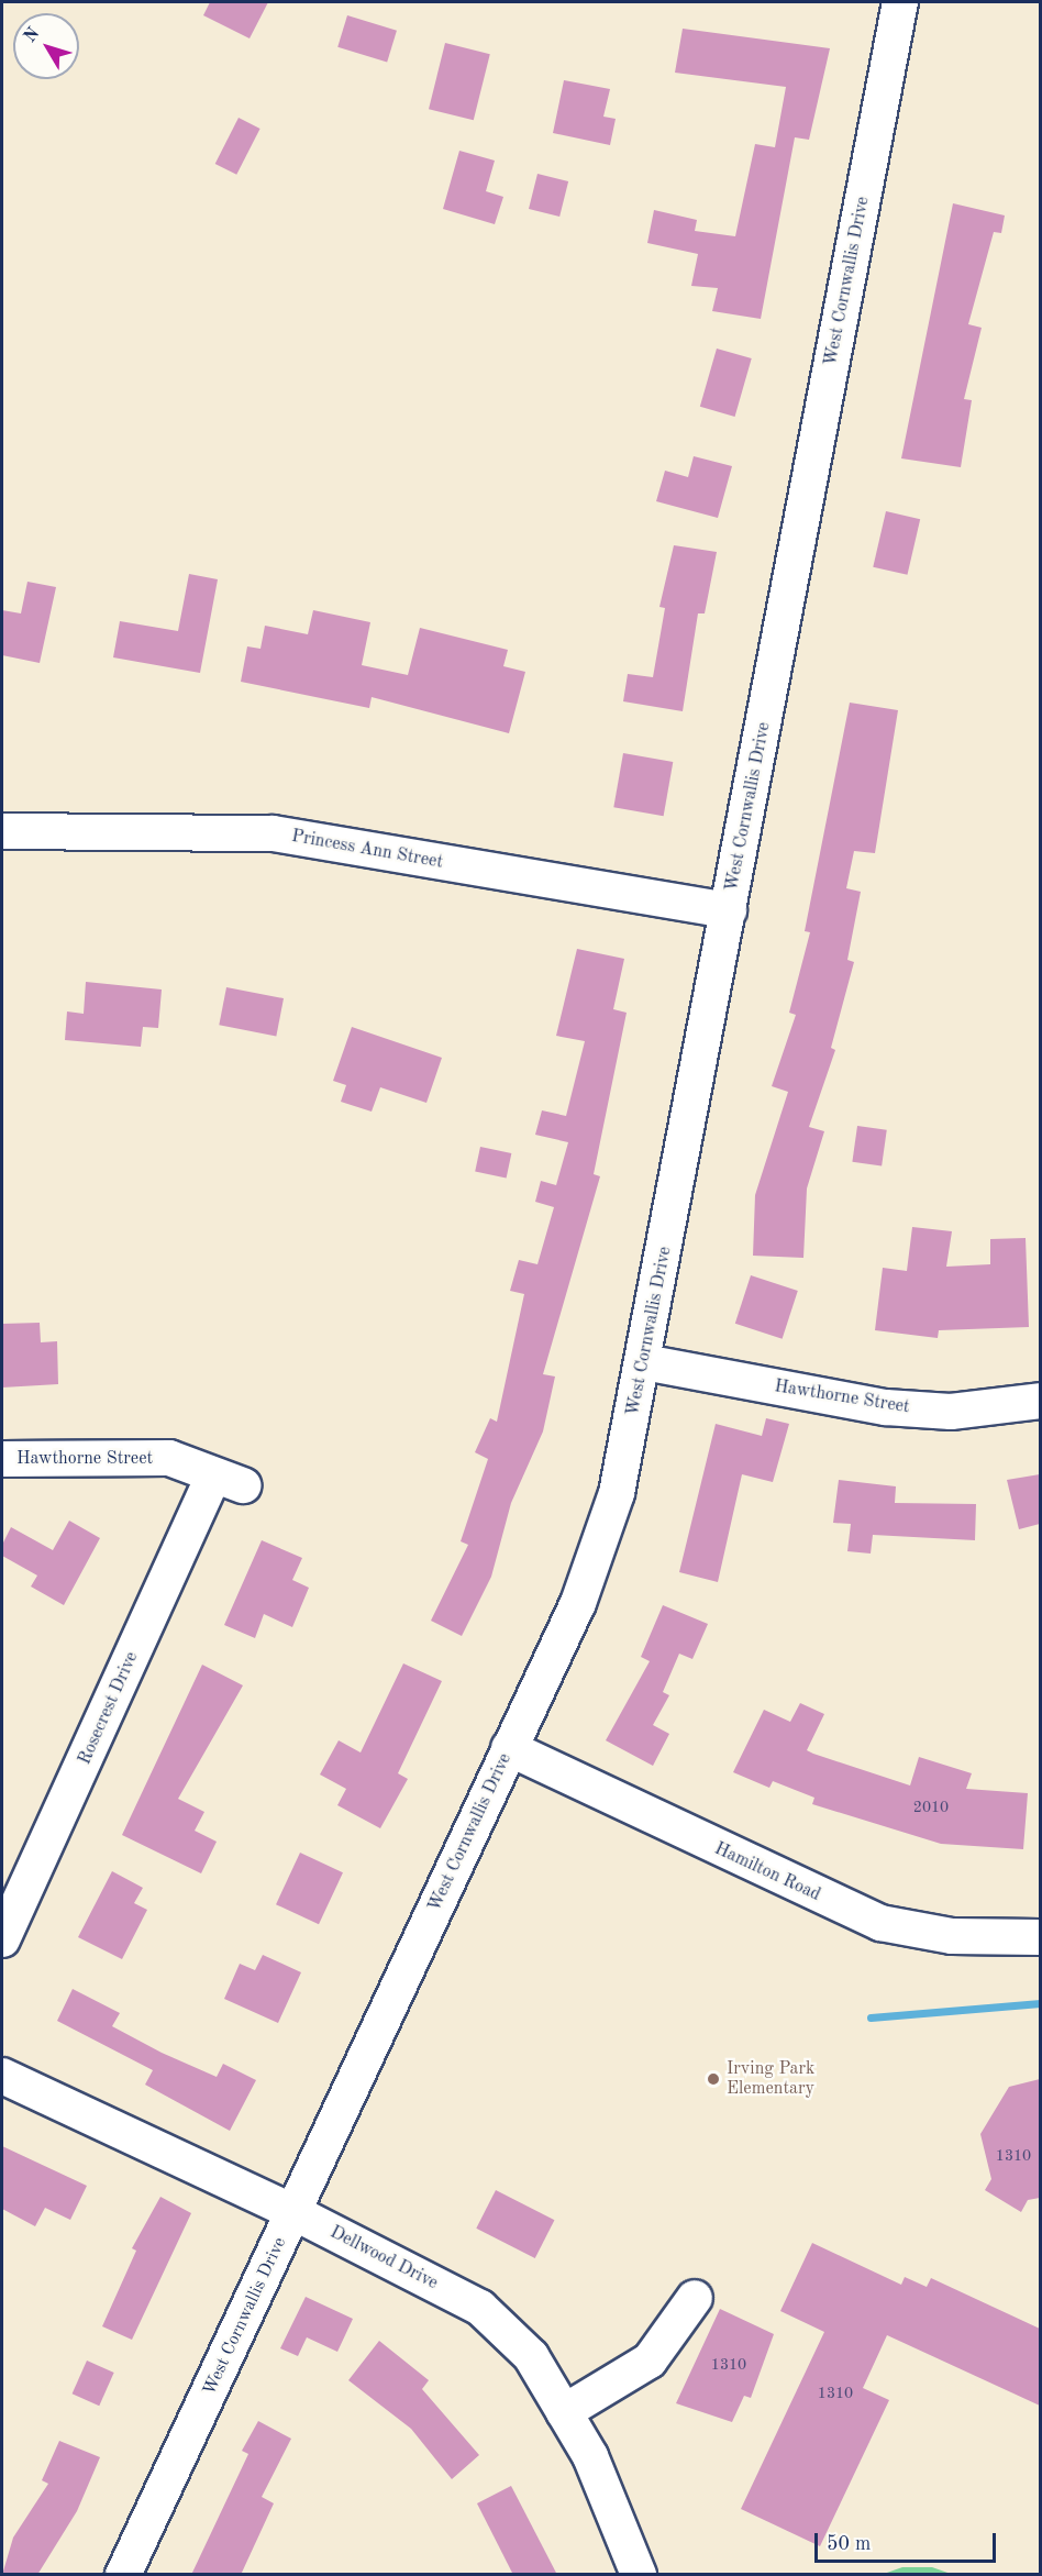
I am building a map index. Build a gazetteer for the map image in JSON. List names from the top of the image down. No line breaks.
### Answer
{"streets":{"street":["West Cornwallis Drive","Princess Ann Street","Hawthorne Street","Rosecrest Drive","Hamilton Road","Dellwood Drive"]},"crossings":[["West Cornwallis Drive","Princess Ann Street"],["West Cornwallis Drive","Hawthorne Street"],["West Cornwallis Drive","Hamilton Road"],["West Cornwallis Drive","Dellwood Drive"],["Hawthorne Street","Rosecrest Drive"]],"places":["Irving Park Elementary"],"house_numbers":["2010","1310","1310","1310"],"scale_bar":"50 m","north":"top left"}
